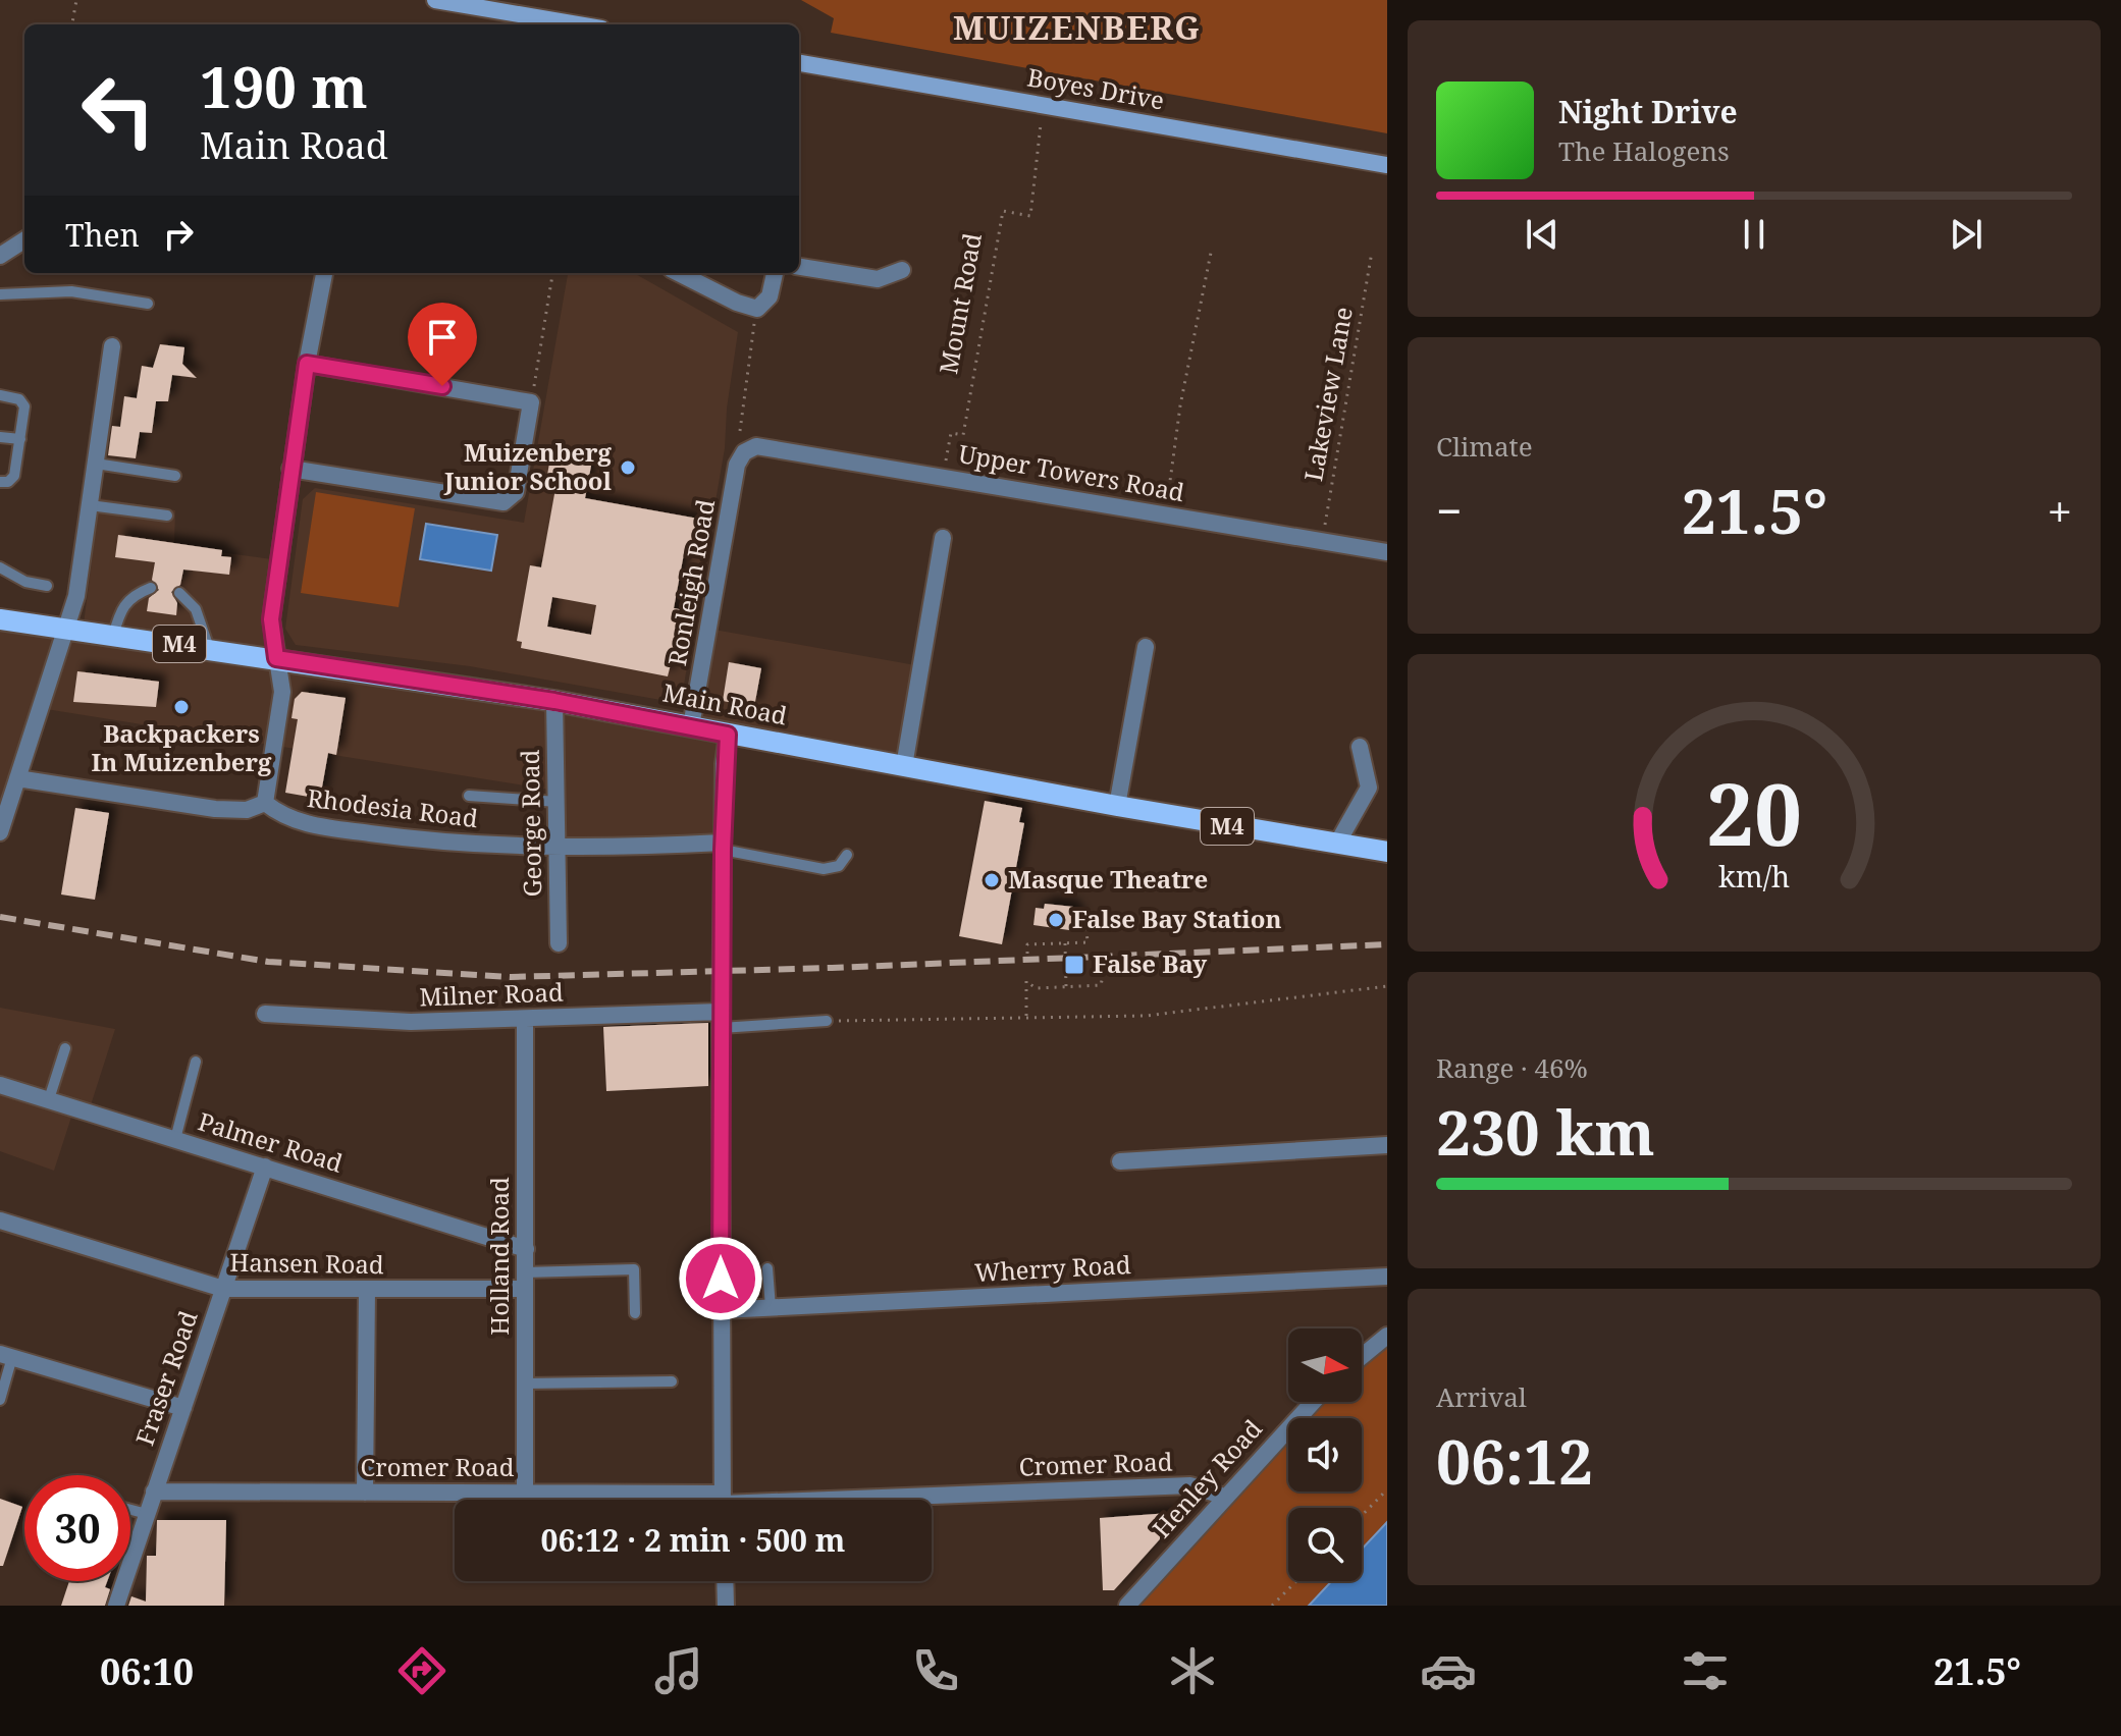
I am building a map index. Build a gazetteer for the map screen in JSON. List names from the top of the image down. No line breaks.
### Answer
{"streets":{"main road":["Boyes Drive","M4","Main Road"],"street":["Upper Towers Road","Ronleigh Road","Rhodesia Road","George Road","Milner Road","Palmer Road","Holland Road","Hansen Road","Wherry Road","Fraser Road","Cromer Road","Henley Road"],"path":["Mount Road","Lakeview Lane"]},"crossings":[["Lakeview Lane","Upper Towers Road"],["Upper Towers Road","Ronleigh Road"],["Ronleigh Road","Main Road"],["Main Road","George Road"],["Rhodesia Road","George Road"],["Milner Road","Holland Road"],["Palmer Road","Holland Road"],["Palmer Road","Fraser Road"],["Holland Road","Hansen Road"],["Holland Road","Cromer Road"],["Hansen Road","Fraser Road"],["Fraser Road","Cromer Road"],["Cromer Road","Henley Road"]],"districts":["MUIZENBERG"],"places":{"other":["Muizenberg Junior School","Backpackers In Muizenberg","Masque Theatre","False Bay Station"],"transit":["False Bay"]},"north":"right","page":{"turn":["190 m","Main Road"],"song":["Night Drive","The Halogens"],"then":"Then","tile":["Climate",["Range · 46%","230 km"],["Arrival","06:12"]],"heat":["−","21.5°","+"],"limit":"30","trip":"06:12 · 2 min · 500 m","tabs":["06:10","21.5°"],"gauge":["20","km/h"]}}
